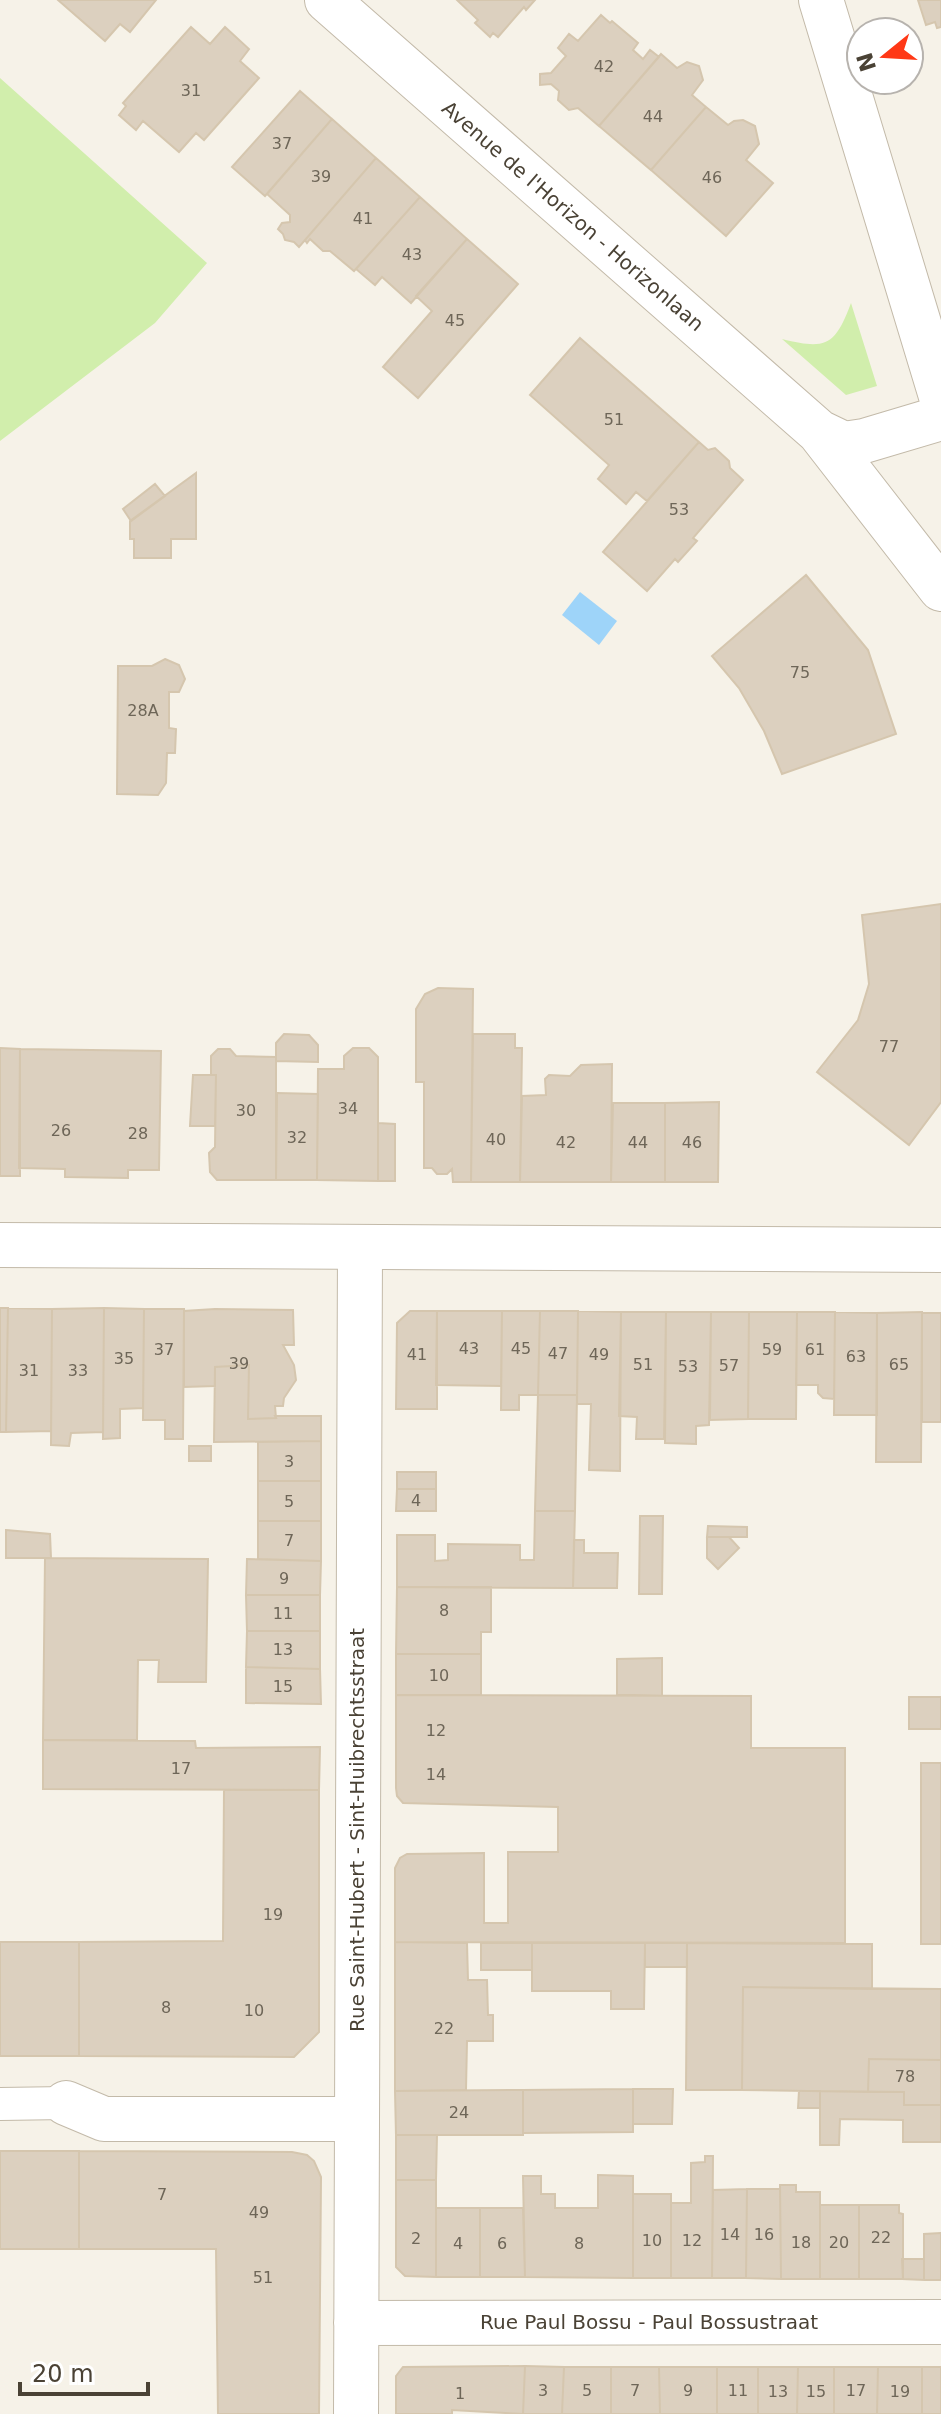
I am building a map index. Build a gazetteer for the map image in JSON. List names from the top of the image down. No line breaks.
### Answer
{"streets":{"street":["Avenue de l'Horizon - Horizonlaan","Rue Saint-Hubert - Sint-Huibrechtsstraat","Rue Paul Bossu - Paul Bossustraat"]},"crossings":[["Rue Saint-Hubert - Sint-Huibrechtsstraat","Rue Paul Bossu - Paul Bossustraat"]],"house_numbers":["42","31","44","37","39","46","41","43","45","51","53","75","28A","77","34","30","26","28","32","40","42","44","46","43","45","37","59","61","47","41","49","63","35","39","51","65","57","53","31","33","3","4","5","7","9","8","11","13","10","15","12","17","14","19","8","10","22","78","24","7","49","14","16","22","2","10","12","18","20","4","6","8","51","3","5","7","9","11","17","13","15","19","1"],"scale_bar":"20 m","north":"left"}
